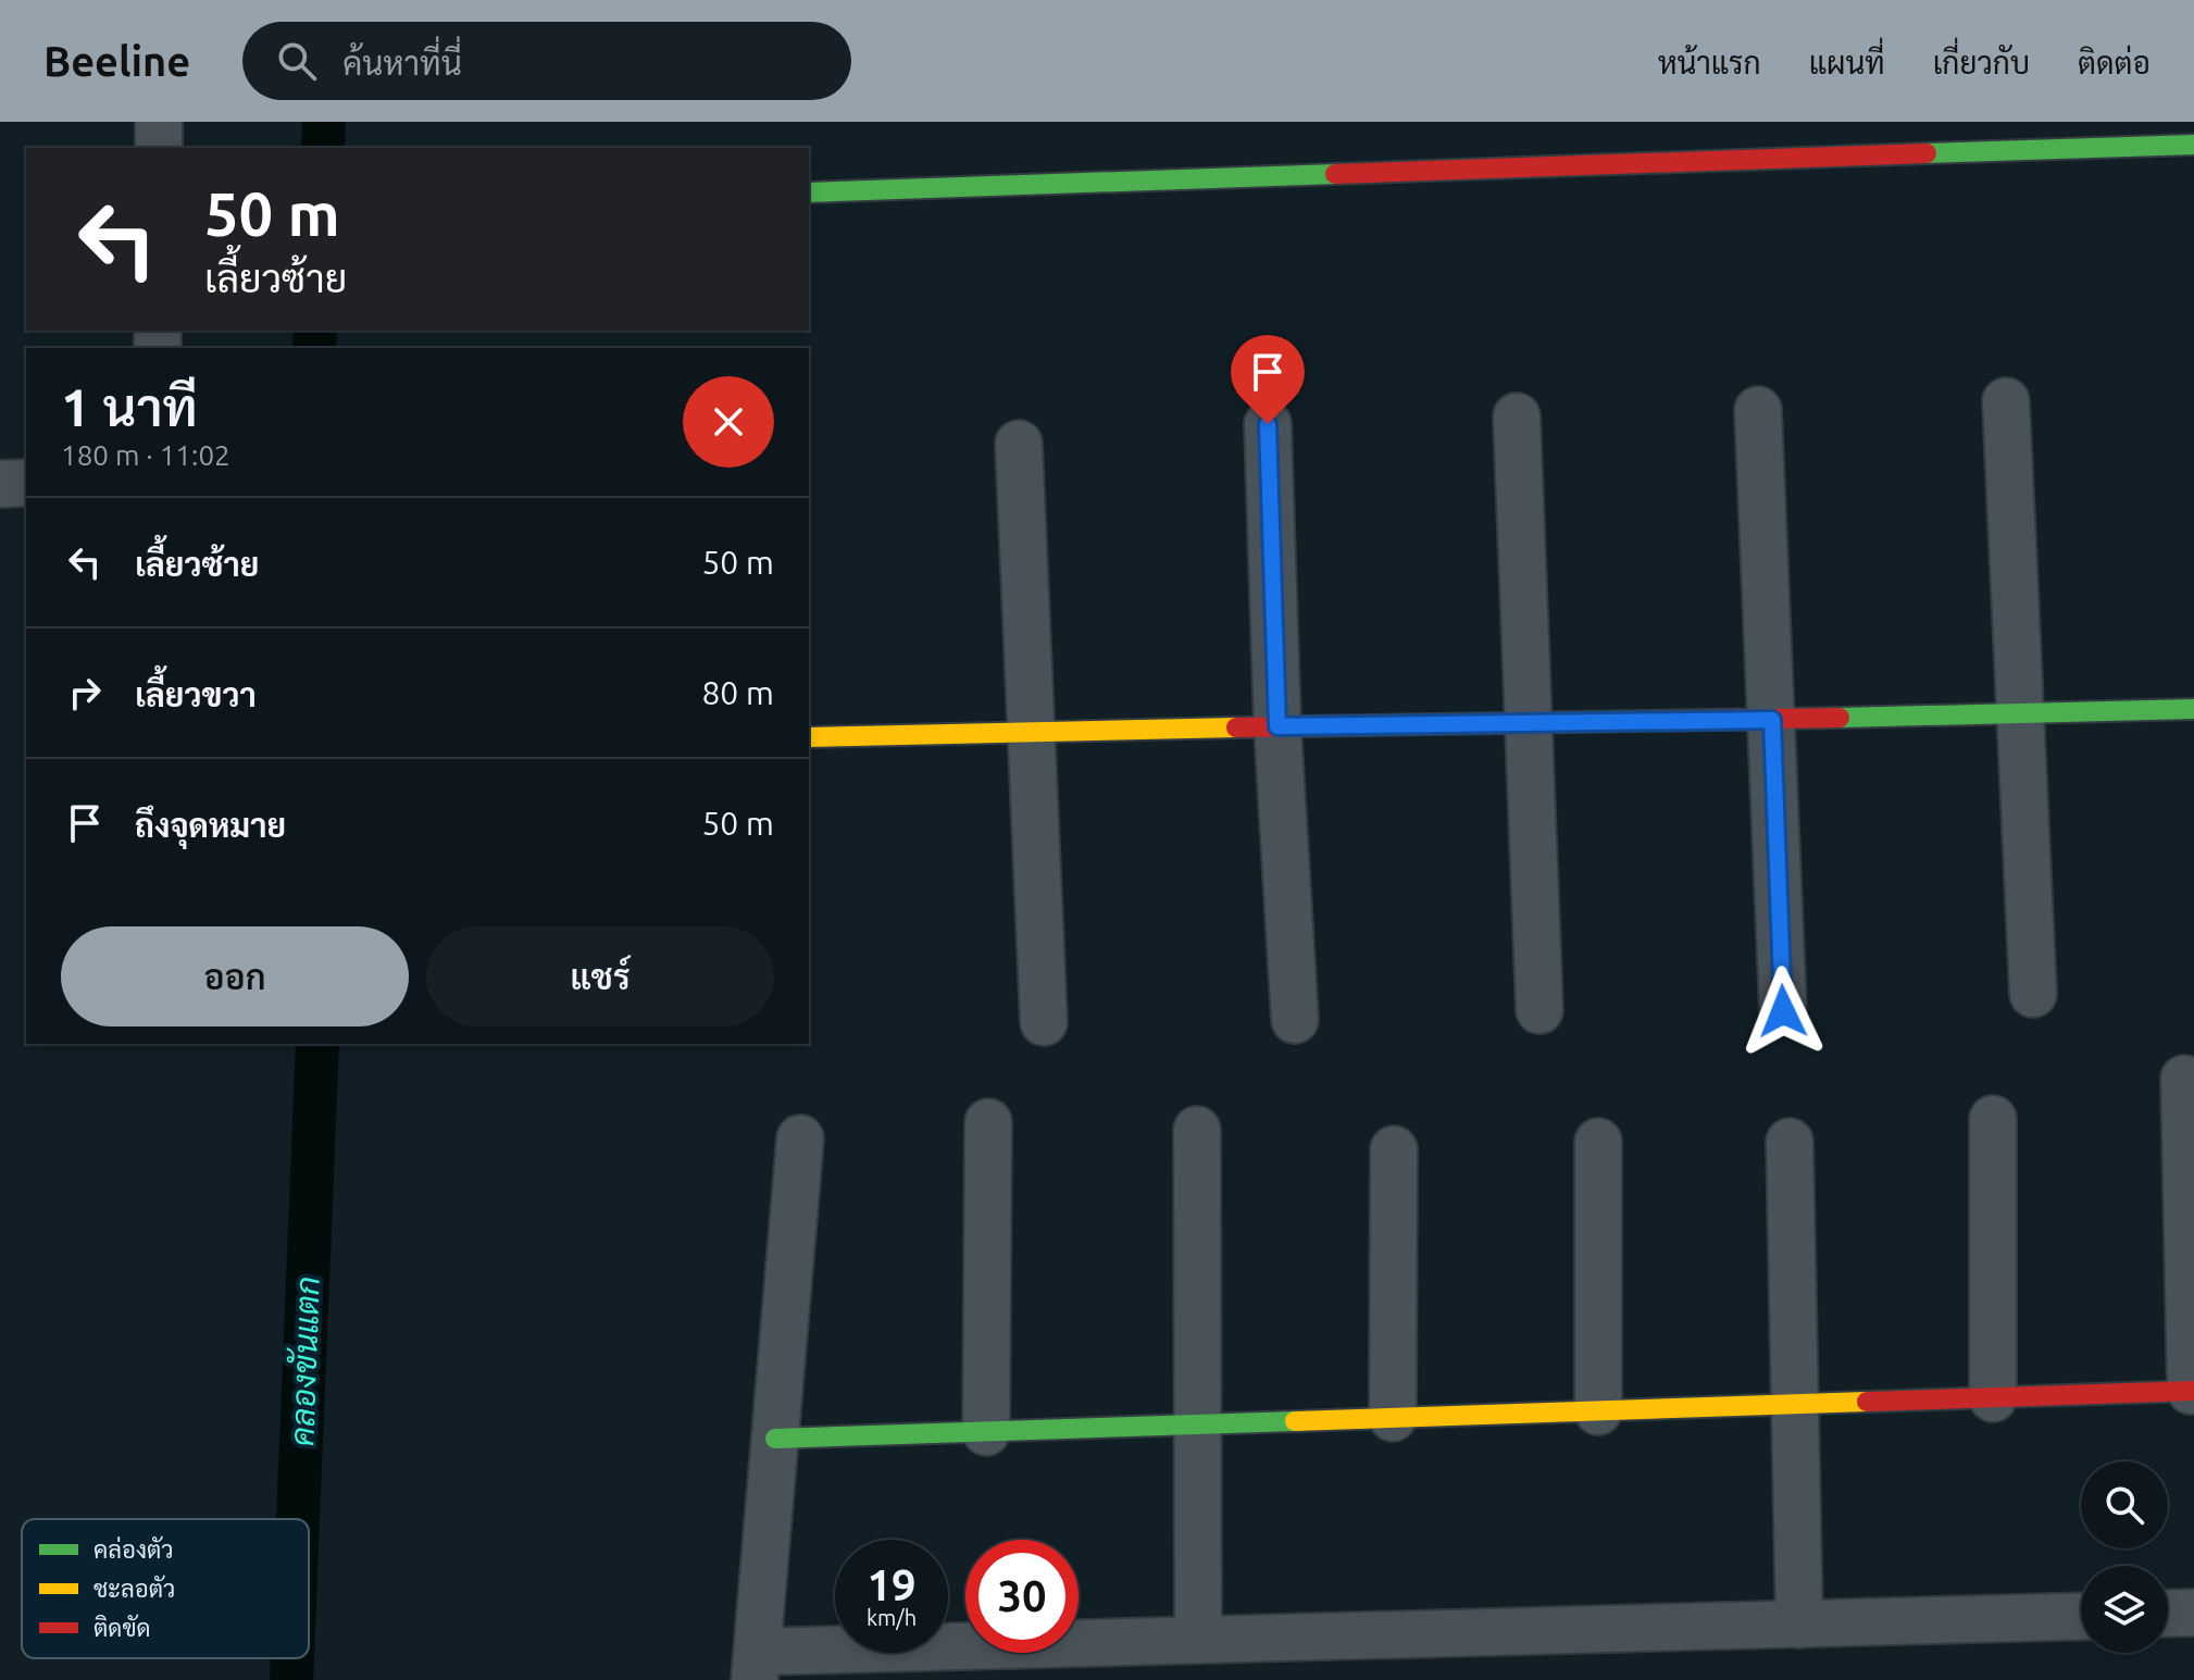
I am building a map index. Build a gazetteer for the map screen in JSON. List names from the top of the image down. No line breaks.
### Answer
{"water":["คลองขันแตก"],"legend":["คล่องตัว","ชะลอตัว","ติดขัด"],"page":{"header":"Beeline","search":"ค้นหาที่นี่","nav":["หน้าแรก","แผนที่","เกี่ยวกับ","ติดต่อ"],"turn":["50 m","เลี้ยวซ้าย"],"heading":["1 นาที","180 m · 11:02"],"list":[{"name":"เลี้ยวซ้าย","value":"50 m"},{"name":"เลี้ยวขวา","value":"80 m"},{"name":"ถึงจุดหมาย","value":"50 m"}],"buttons":["ออก","แชร์"],"speed":"19 km/h","limit":"30"}}
